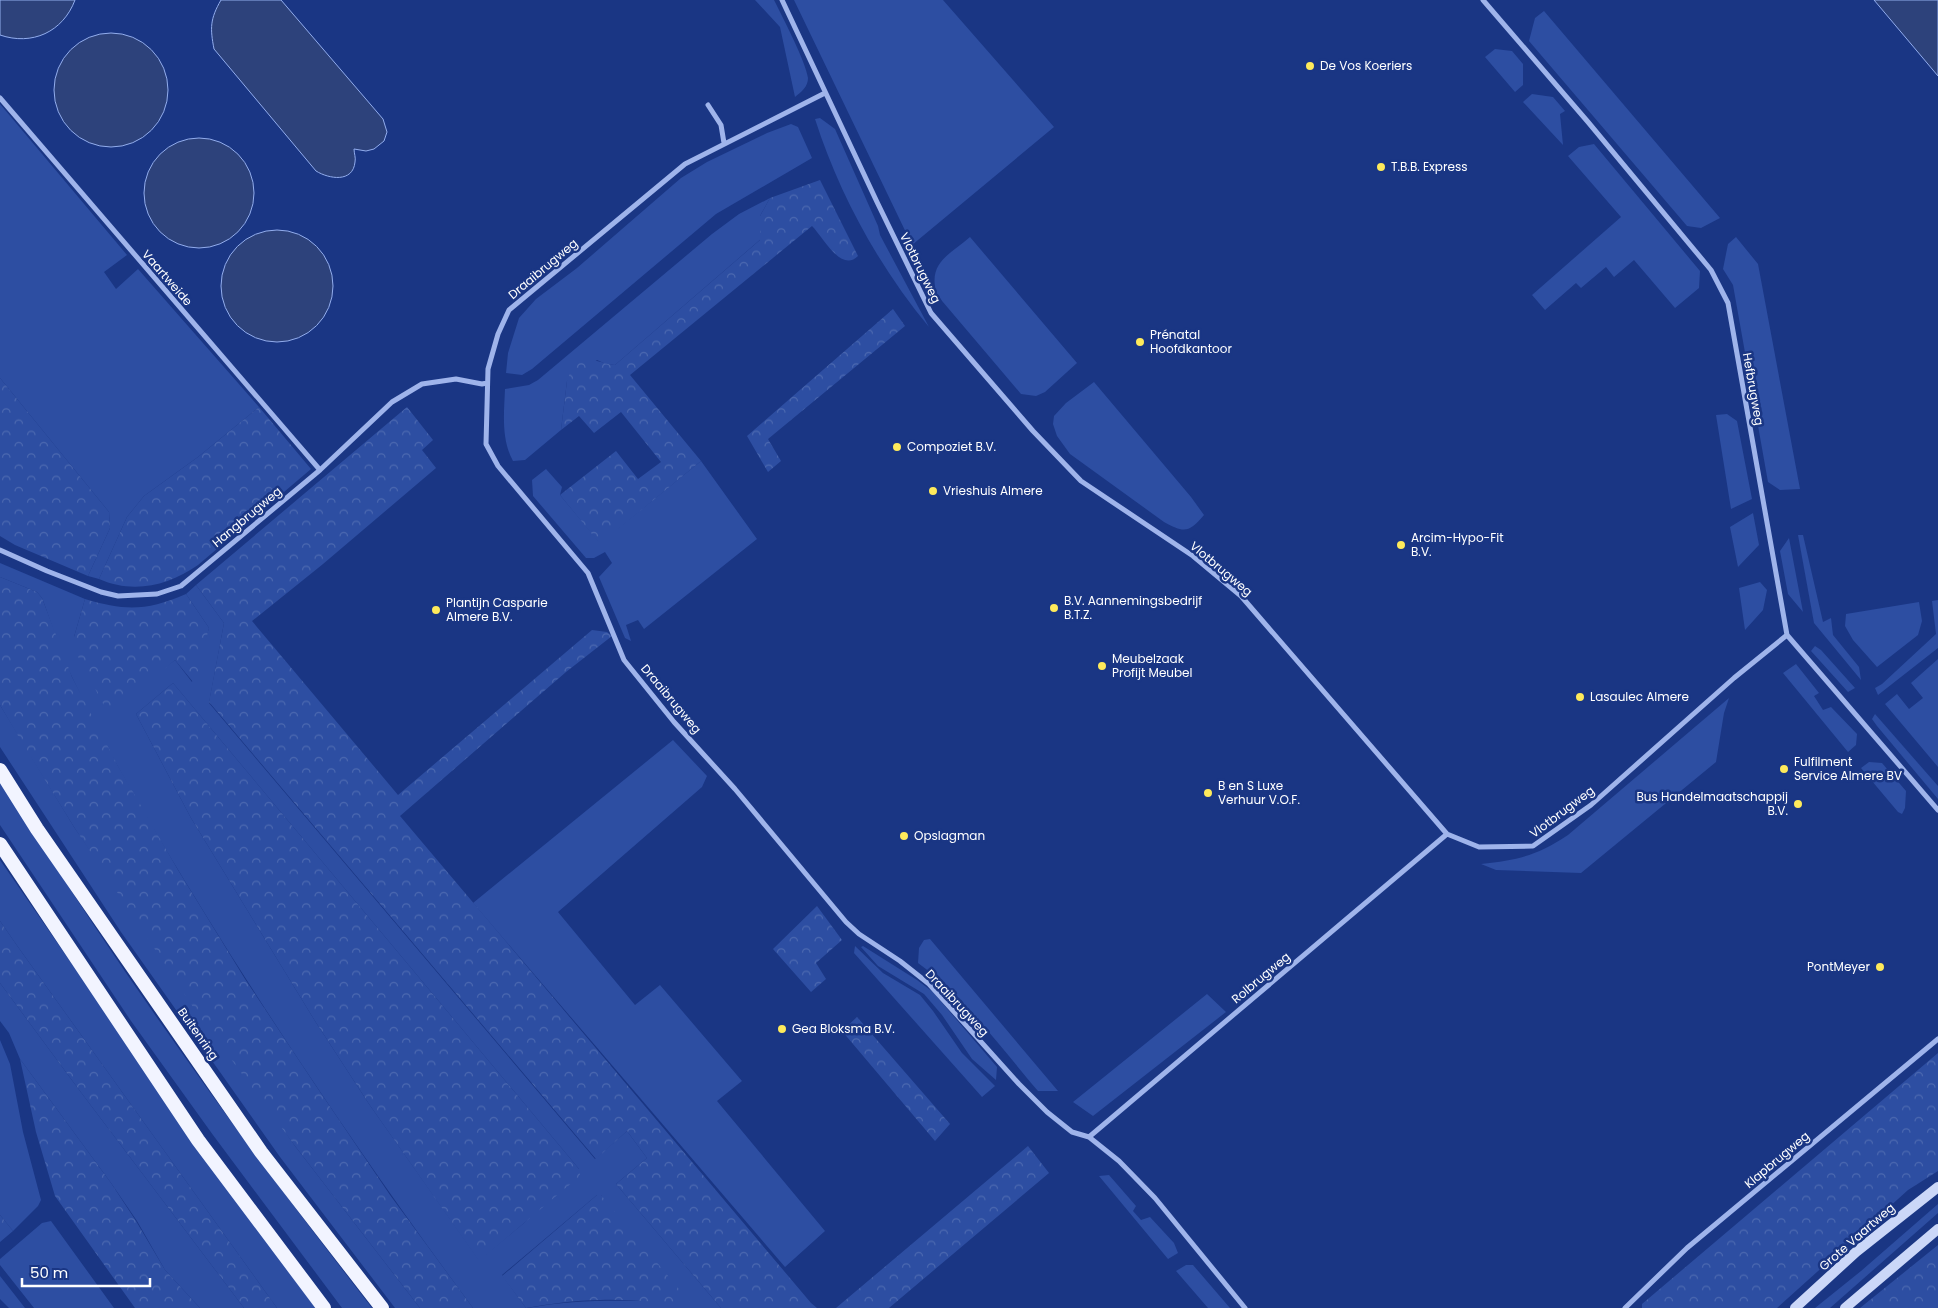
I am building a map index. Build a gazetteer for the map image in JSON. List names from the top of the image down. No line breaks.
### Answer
{"streets":{"highway":["Buitenring"],"main road":["Grote Vaartweg"],"street":["Vlotbrugweg","Draaibrugweg","Vaartweide","Hefbrugweg","Hangbrugweg","Rolbrugweg","Klapbrugweg"]},"crossings":[["Vlotbrugweg","Draaibrugweg"],["Vlotbrugweg","Hefbrugweg"],["Vlotbrugweg","Rolbrugweg"],["Draaibrugweg","Hangbrugweg"],["Draaibrugweg","Rolbrugweg"],["Vaartweide","Hangbrugweg"]],"places":["De Vos Koeriers","T.B.B. Express","Prénatal Hoofdkantoor","Compoziet B.V.","Vrieshuis Almere","Arcim-Hypo-Fit B.V.","B.V. Aannemingsbedrijf B.T.Z.","Plantijn Casparie Almere B.V.","Meubelzaak Profijt Meubel","Lasaulec Almere","Fulfilment Service Almere BV","B en S Luxe Verhuur V.O.F.","Bus Handelmaatschappij B.V.","Opslagman","PontMeyer","Gea Bloksma B.V."],"scale_bar":"50 m"}
